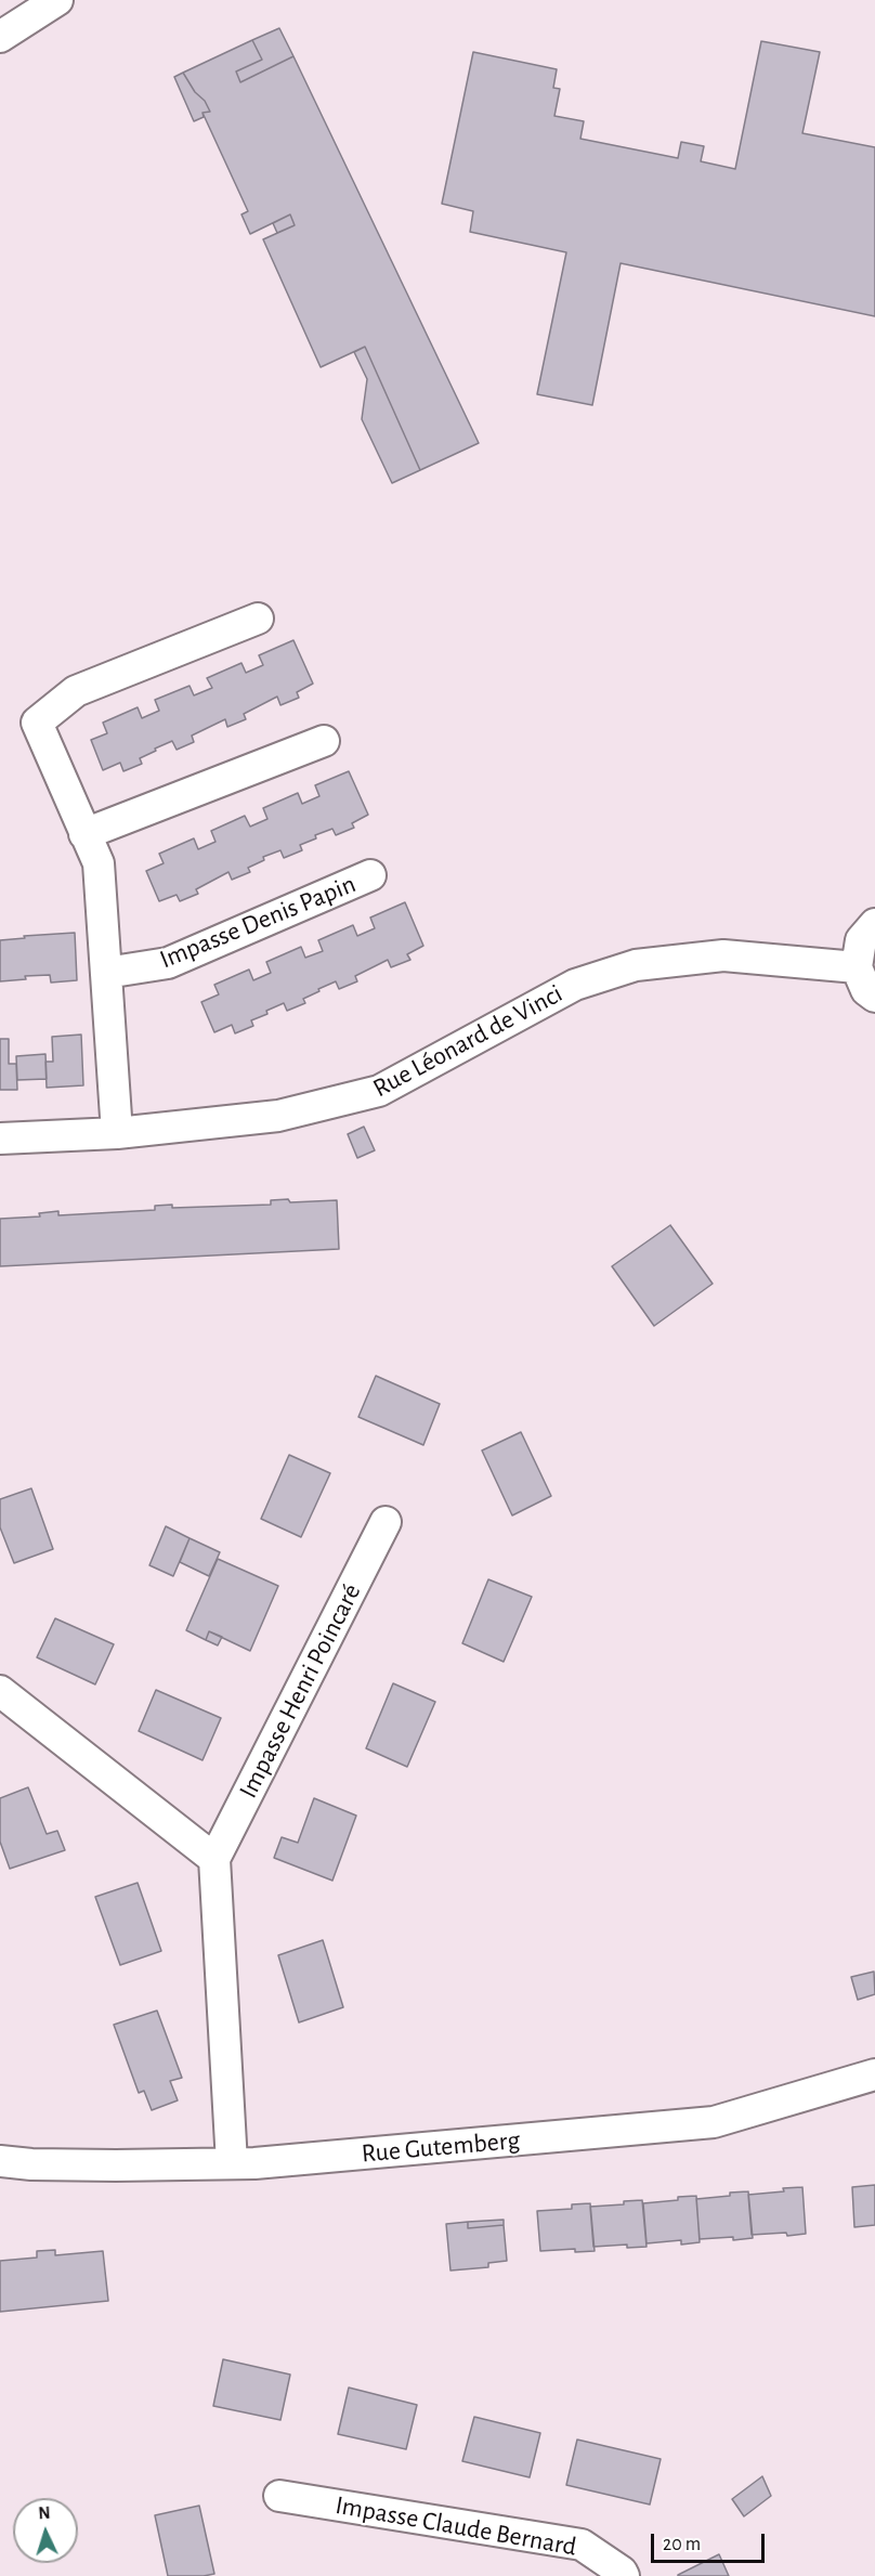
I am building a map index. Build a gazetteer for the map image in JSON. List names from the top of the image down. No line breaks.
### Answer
{"streets":{"street":["Impasse Denis Papin","Rue Léonard de Vinci","Impasse Henri Poincaré","Rue Gutemberg","Impasse Claude Bernard"]},"scale_bar":"20 m","north":"top"}
